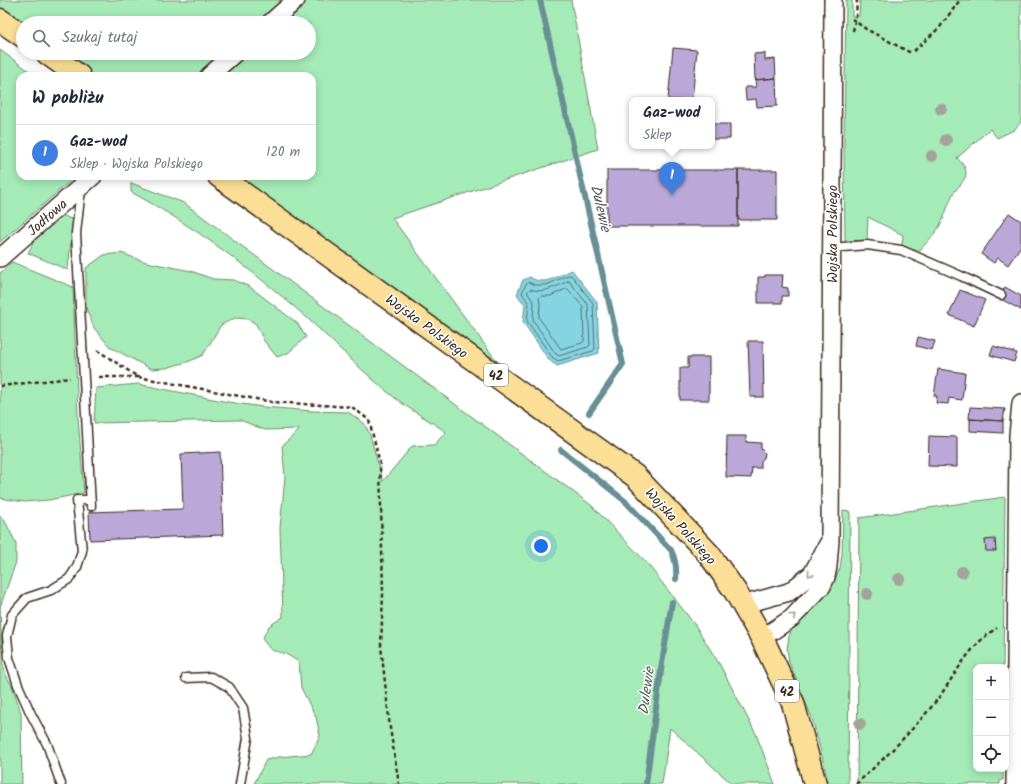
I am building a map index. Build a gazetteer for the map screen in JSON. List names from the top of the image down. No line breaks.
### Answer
{"streets":{"main road":["Wojska Polskiego","42"],"street":["Jodłowa"]},"water":["Dulewie"],"page":{"search":"Szukaj tutaj","heading":"W pobliżu","popup":["Gaz-wod","Sklep"],"list":[{"mark":"1","name":"Gaz-wod","note":"Sklep · Wojska Polskiego","value":"120 m"}],"pins":"1","map_buttons":["+","−"]}}
